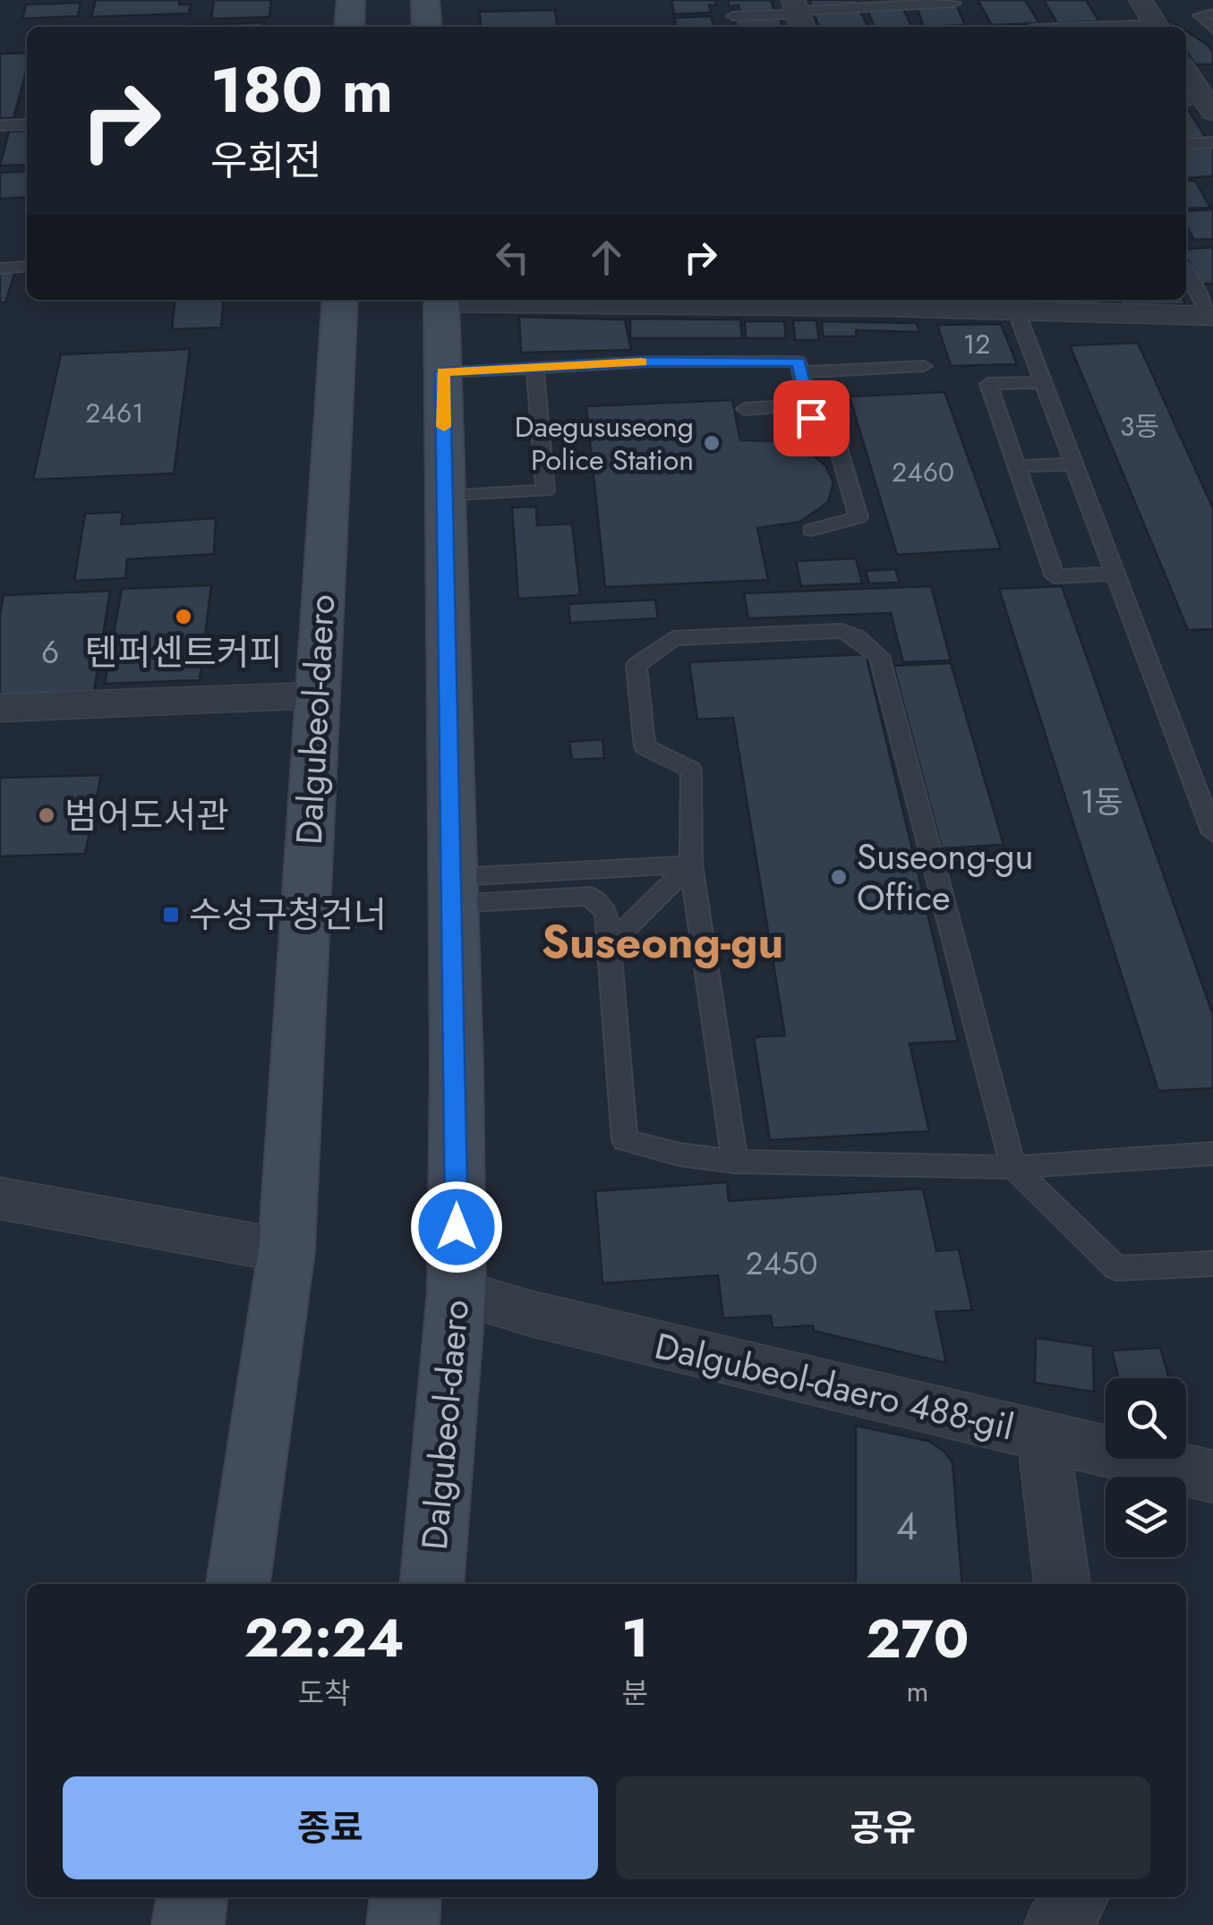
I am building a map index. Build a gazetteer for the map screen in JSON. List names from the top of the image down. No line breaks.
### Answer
{"streets":{"main road":["Dalgubeol-daero"],"street":["Dalgubeol-daero 488-gil"]},"crossings":[["Dalgubeol-daero","Dalgubeol-daero 488-gil"]],"districts":["Suseong-gu"],"places":{"other":["Daegususeong Police Station","텐퍼센트커피","범어도서관","Suseong-gu Office"],"transit":["수성구청건너"]},"house_numbers":["12","2461","3동","2460","6","1동","2450","4"],"page":{"turn":["180 m","우회전"],"eta":["22:24","도착","1","분","270","m"],"buttons":["종료","공유"]}}
